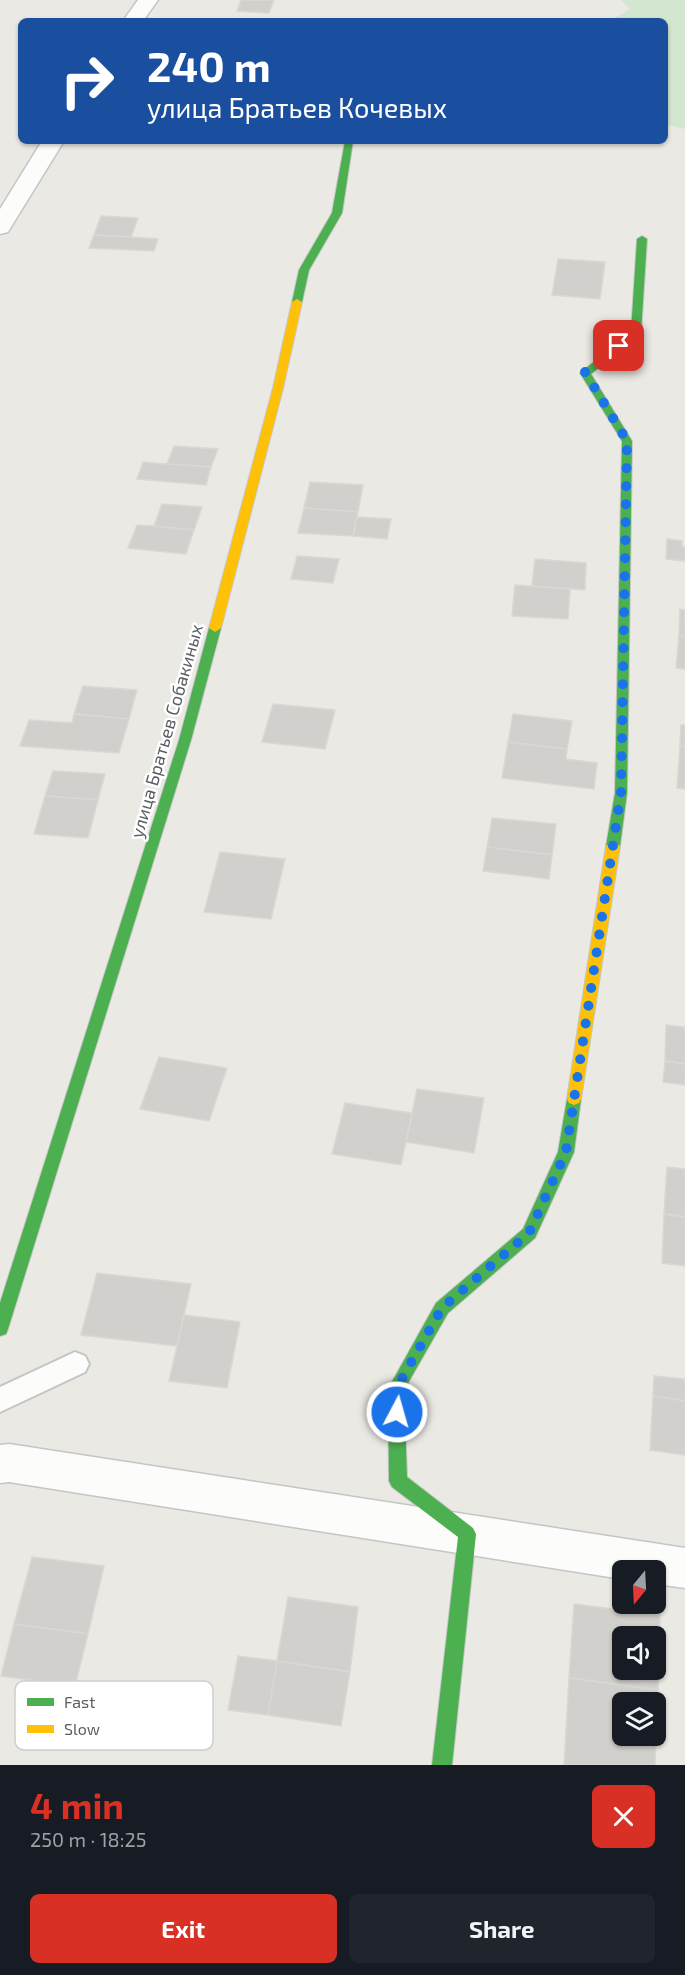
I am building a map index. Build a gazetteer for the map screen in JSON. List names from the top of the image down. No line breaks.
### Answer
{"streets":{"street":["улица Братьев Собакиных"]},"legend":["Fast","Slow"],"north":"bottom","page":{"turn":["240 m","улица Братьев Кочевых"],"heading":["4 min","250 m · 18:25"],"buttons":["Exit","Share"]}}
